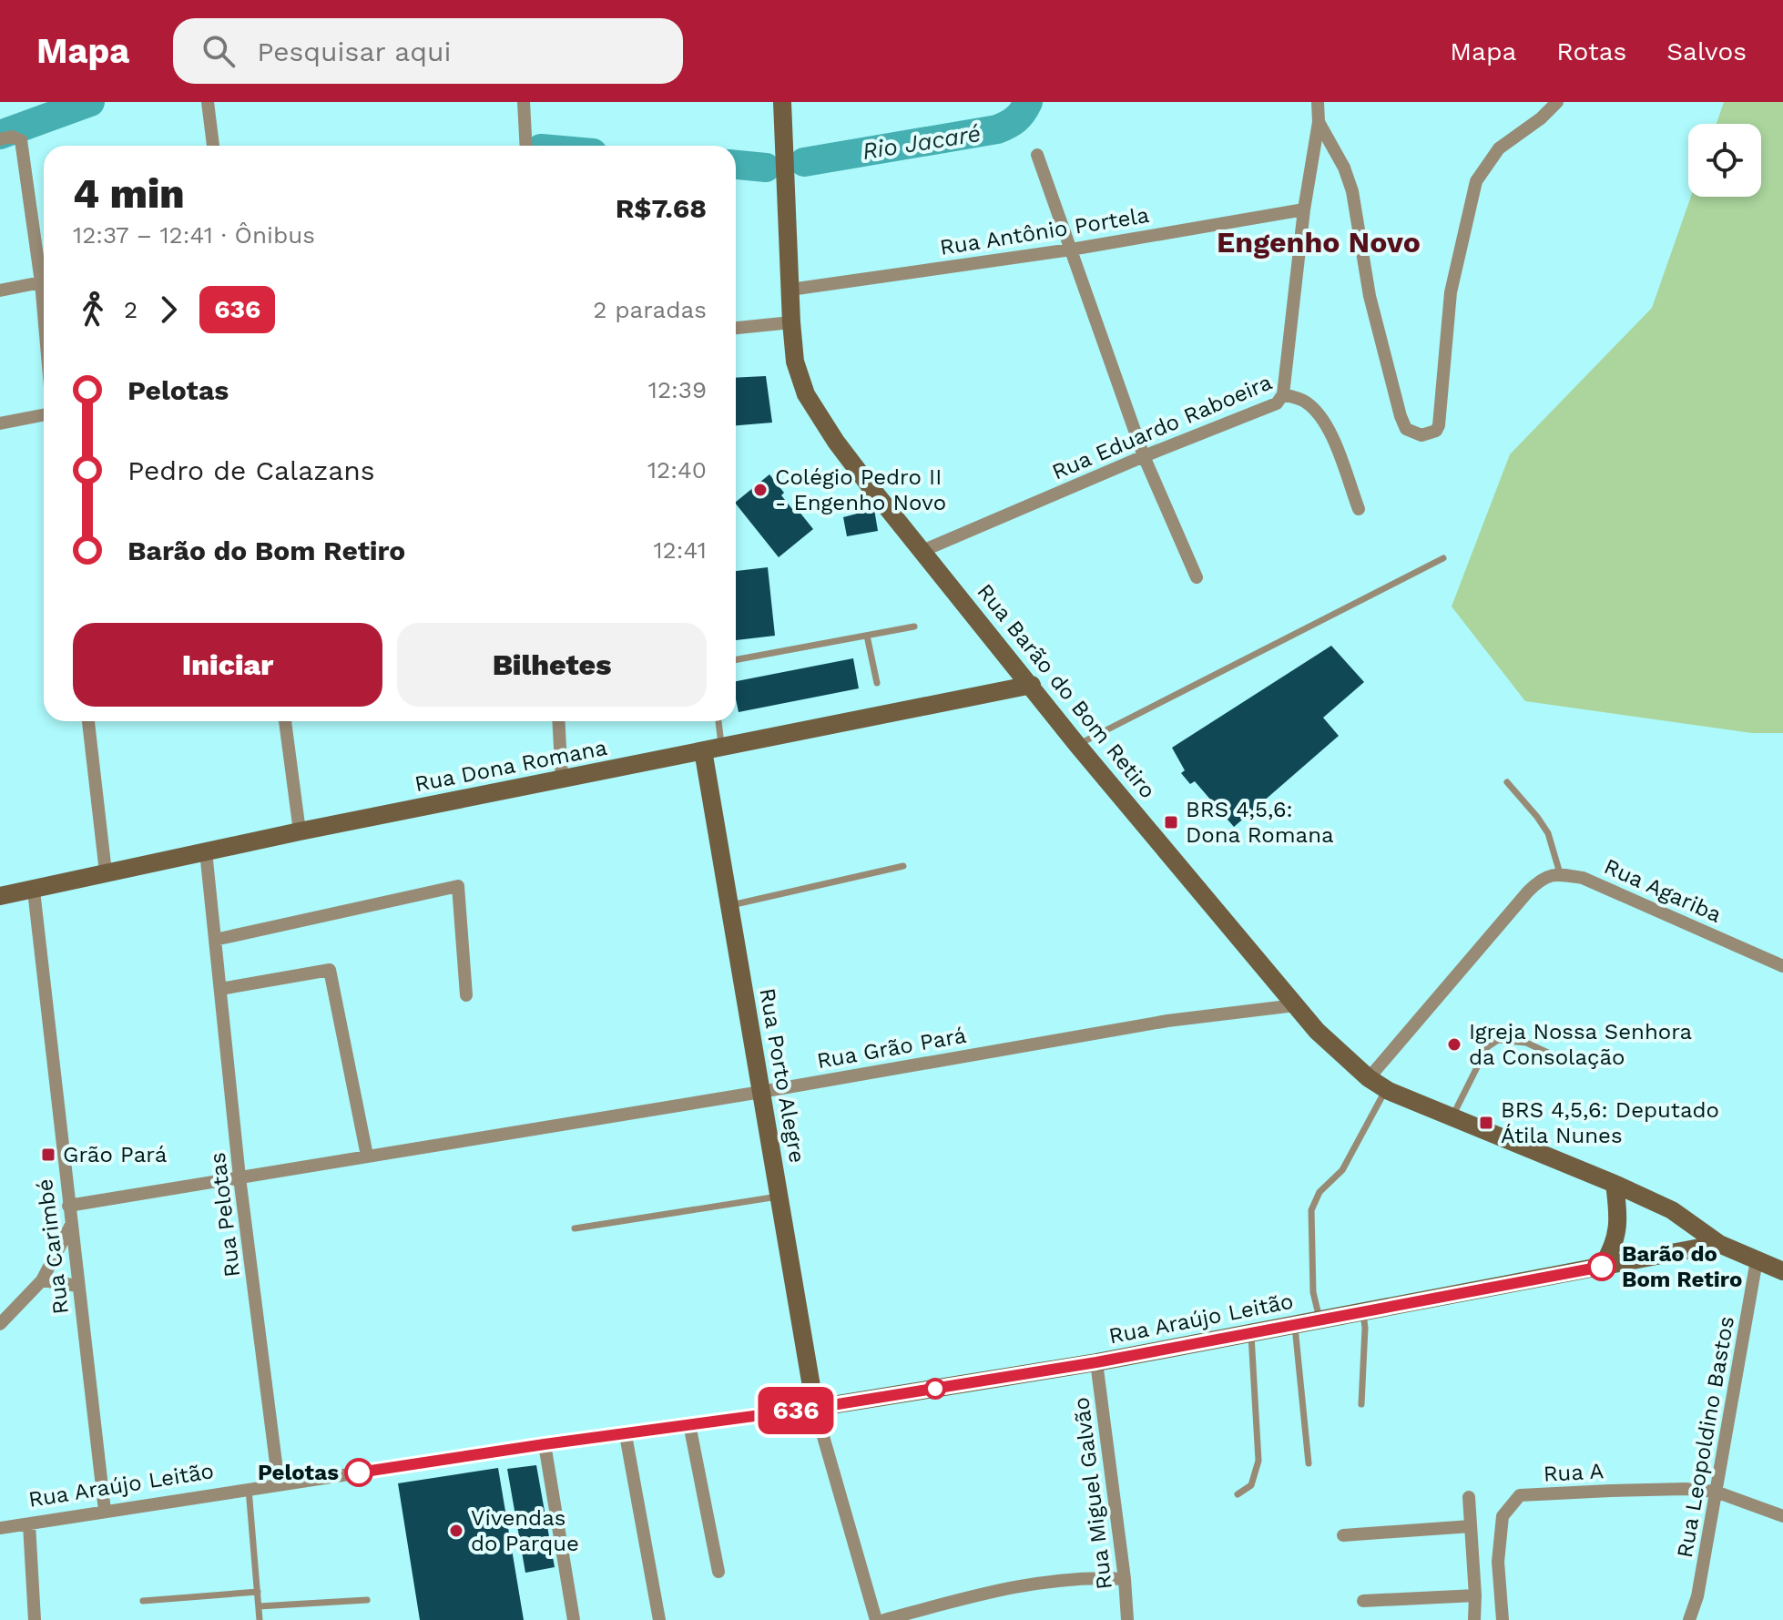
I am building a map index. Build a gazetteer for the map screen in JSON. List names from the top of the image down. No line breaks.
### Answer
{"streets":{"street":["Rua Antônio Portela","Rua Eduardo Raboeira","Rua Barão do Bom Retiro","Rua Dona Romana","Rua Agariba","Rua Grão Pará","Rua Porto Alegre","Rua Pelotas","Rua Carimbé","Rua Araújo Leitão","Rua Leopoldino Bastos","Rua A","Rua Miguel Galvão"]},"crossings":[["Rua Antônio Portela","Rua Barão do Bom Retiro"],["Rua Eduardo Raboeira","Rua Barão do Bom Retiro"],["Rua Barão do Bom Retiro","Rua Dona Romana"],["Rua Barão do Bom Retiro","Rua Grão Pará"],["Rua Barão do Bom Retiro","Rua Araújo Leitão"],["Rua Barão do Bom Retiro","Rua Leopoldino Bastos"],["Rua Dona Romana","Rua Porto Alegre"],["Rua Dona Romana","Rua Pelotas"],["Rua Dona Romana","Rua Carimbé"],["Rua Grão Pará","Rua Porto Alegre"],["Rua Grão Pará","Rua Pelotas"],["Rua Grão Pará","Rua Carimbé"],["Rua Porto Alegre","Rua Araújo Leitão"],["Rua Pelotas","Rua Araújo Leitão"],["Rua Carimbé","Rua Araújo Leitão"],["Rua Araújo Leitão","Rua Miguel Galvão"],["Rua Leopoldino Bastos","Rua A"]],"districts":["Engenho Novo"],"water":["Rio Jacaré"],"places":{"other":["Colégio Pedro II - Engenho Novo","Igreja Nossa Senhora da Consolação","Barão do Bom Retiro","Pelotas","Vivendas do Parque"],"transit":["BRS 4,5,6: Dona Romana","BRS 4,5,6: Deputado Átila Nunes","Grão Pará"]},"lines":["bus line 636"],"page":{"header":"Mapa","search":"Pesquisar aqui","nav":["Mapa","Rotas","Salvos"],"on_map":"636","heading":["4 min","12:37 – 12:41 · Ônibus","R$7.68"],"legs":["2","636","2 paradas"],"list":[{"name":"Pelotas","value":"12:39"},{"name":"Pedro de Calazans","value":"12:40"},{"name":"Barão do Bom Retiro","value":"12:41"}],"buttons":["Iniciar","Bilhetes"]}}
